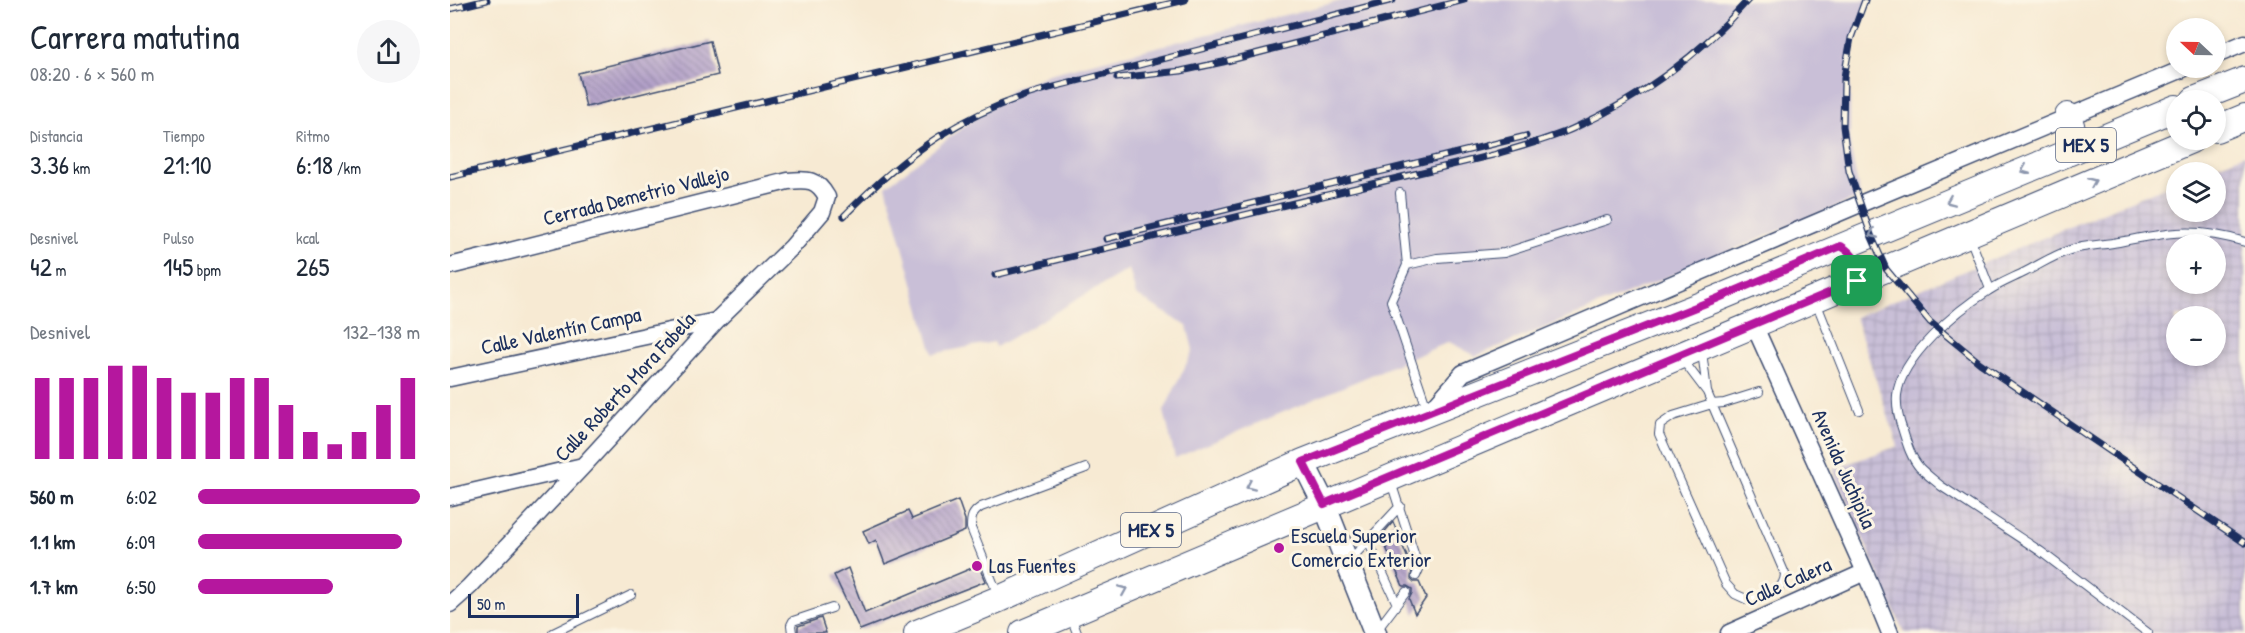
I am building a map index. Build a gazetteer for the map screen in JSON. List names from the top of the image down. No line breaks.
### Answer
{"streets":{"main road":["MEX 5"],"street":["Cerrada Demetrio Vallejo","Calle Valentín Campa","Calle Roberto Mora Fabela","Avenida Juchipila","Calle Calera"]},"crossings":[["MEX 5","Avenida Juchipila"],["Cerrada Demetrio Vallejo","Calle Roberto Mora Fabela"],["Calle Valentín Campa","Calle Roberto Mora Fabela"],["Avenida Juchipila","Calle Calera"]],"places":["Escuela Superior Comercio Exterior","Las Fuentes"],"scale_bar":"50 m","north":"left","page":{"heading":["Carrera matutina","08:20 · 6 × 560 m"],"map_buttons":["+","−"],"stats":[["Distancia","3.36 km"],["Tiempo","21:10"],["Ritmo","6:18 /km"],["Desnivel","42 m"],["Pulso","145 bpm"],["kcal","265"]],"chart":["Desnivel","132–138 m"],"list":[{"name":"560 m","note":"6:02"},{"name":"1.1 km","note":"6:09"},{"name":"1.7 km","note":"6:50"}],"scale":"50 m"}}
